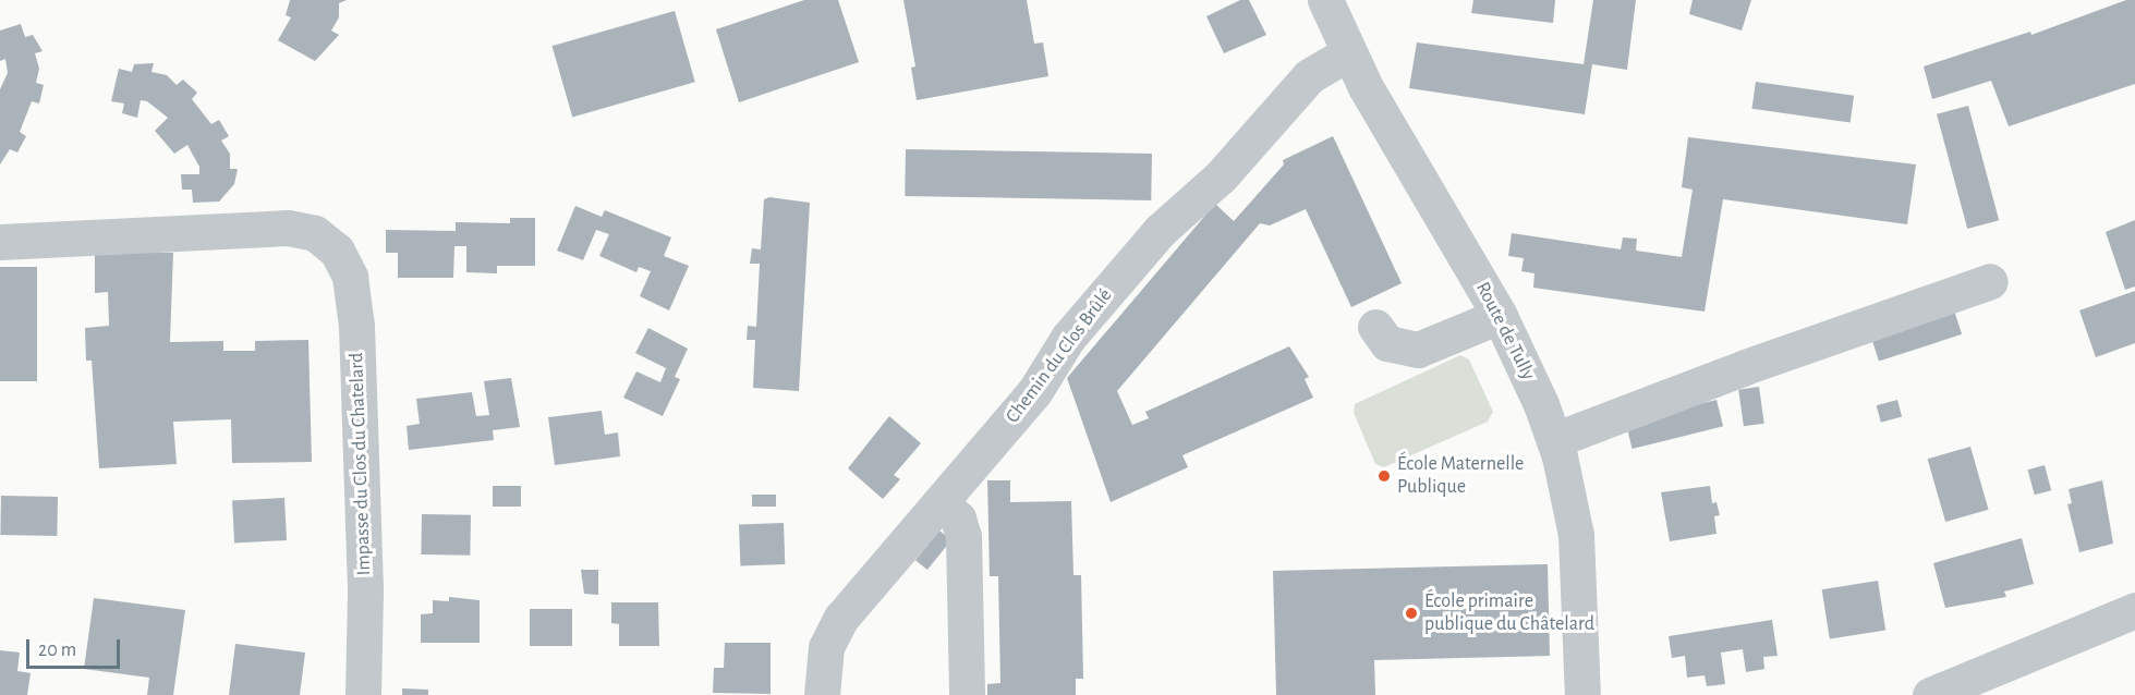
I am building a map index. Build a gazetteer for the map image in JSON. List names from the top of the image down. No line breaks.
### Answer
{"streets":{"street":["Route de Tully","Chemin du Clos Brûlé","Impasse du Clos du Chatelard"]},"crossings":[["Route de Tully","Chemin du Clos Brûlé"]],"places":["École Maternelle Publique","École primaire publique du Châtelard"],"scale_bar":"20 m"}
